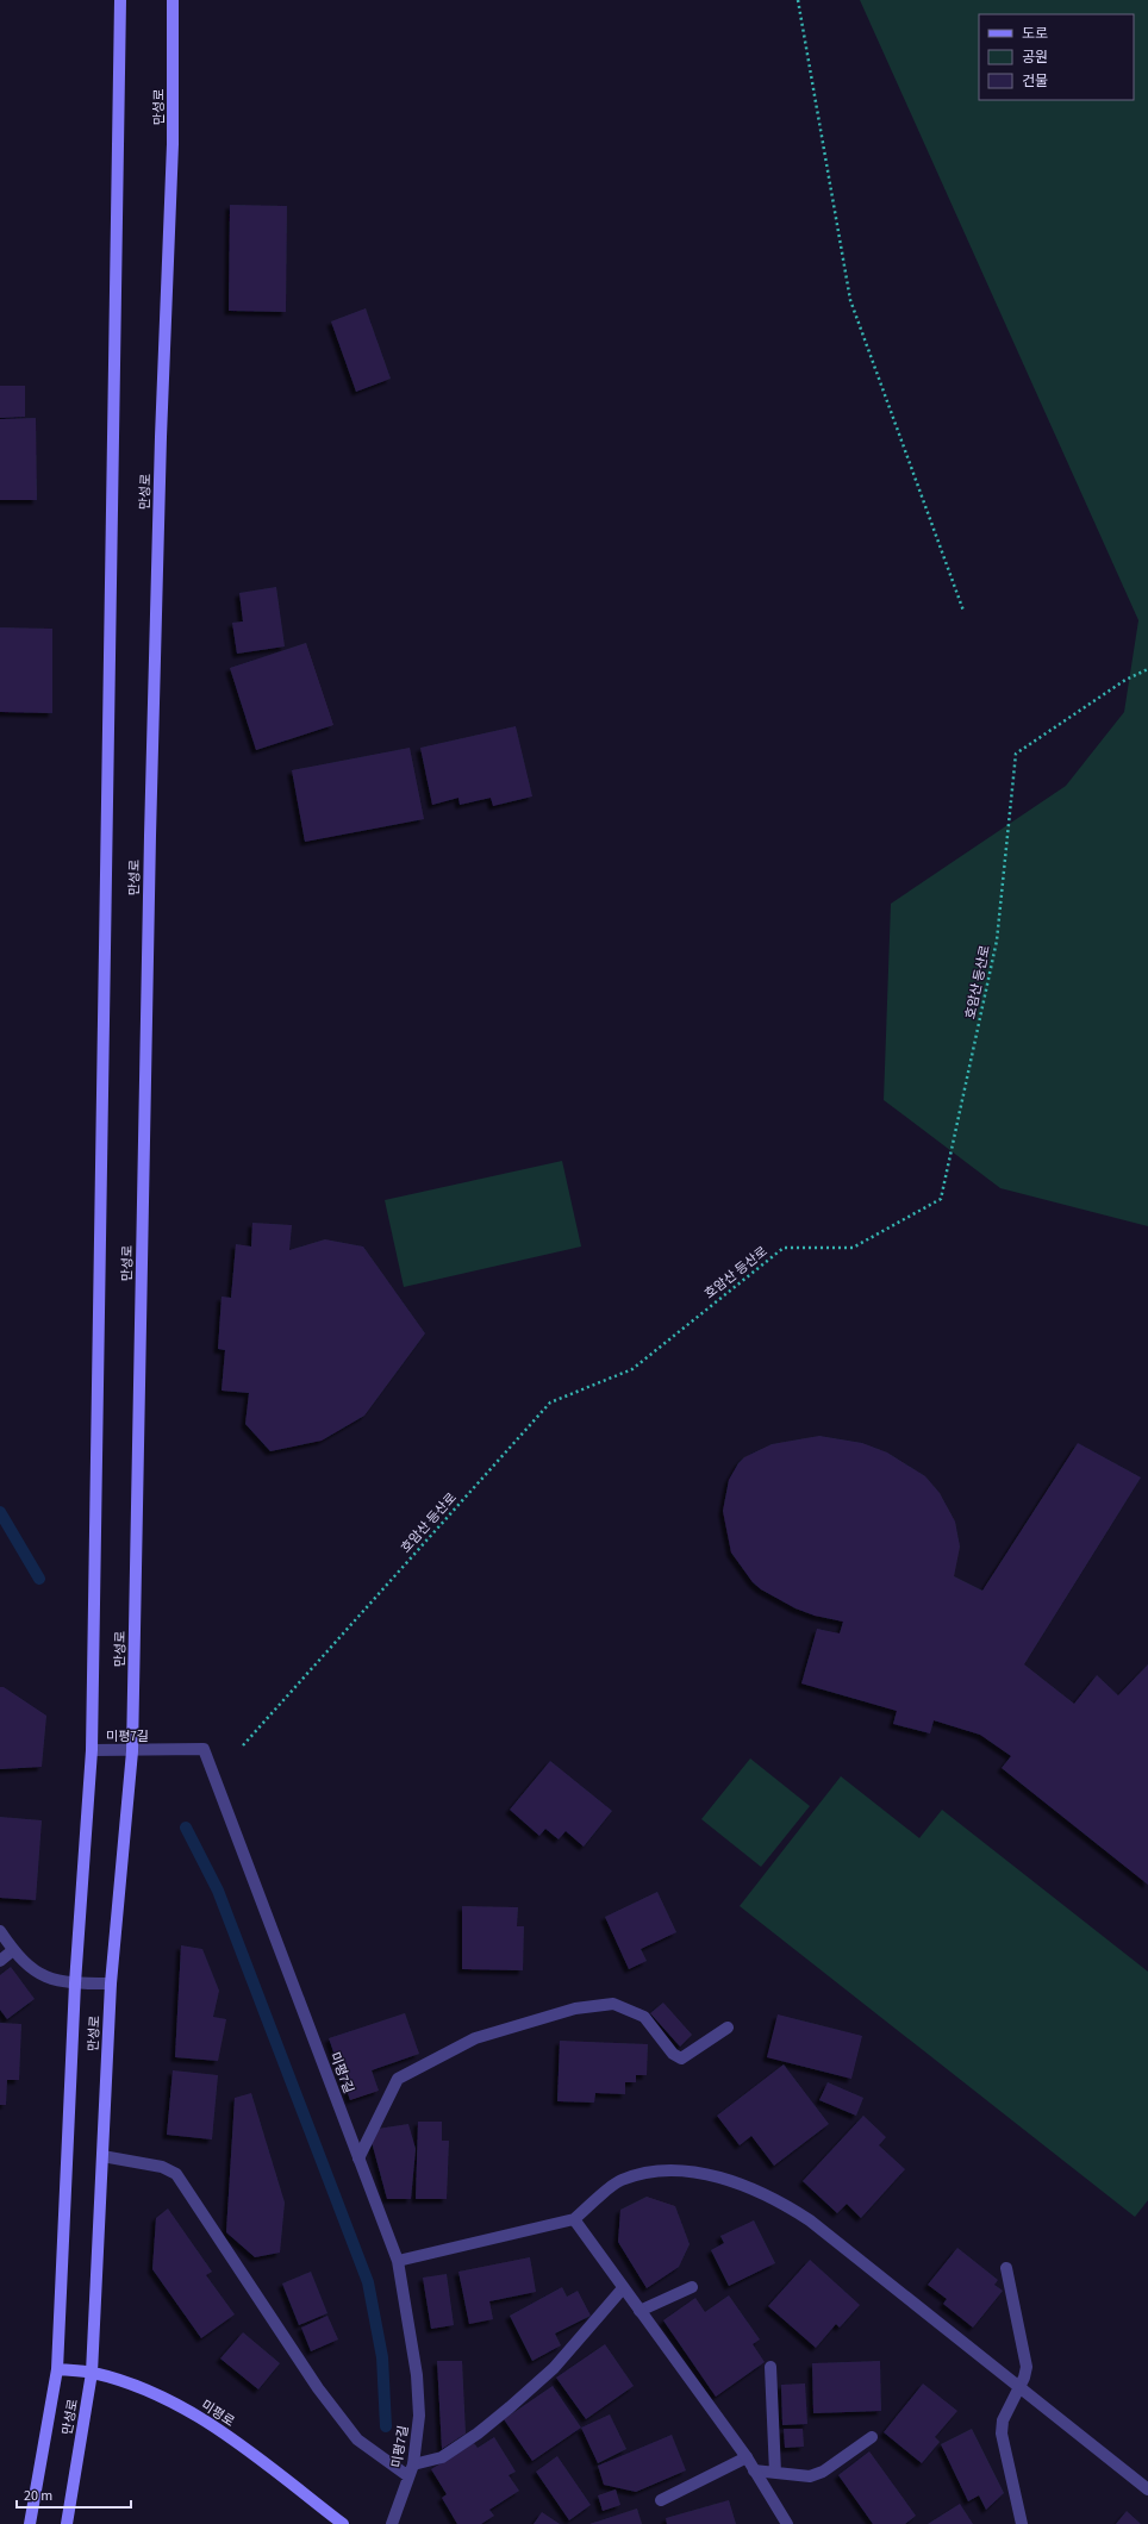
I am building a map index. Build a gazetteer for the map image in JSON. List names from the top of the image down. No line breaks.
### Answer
{"streets":{"street":["만성로","미평7길","미평로"],"path":["호암산 등산로"]},"crossings":[["만성로","미평7길"],["만성로","미평로"]],"legend":["도로","공원","건물"],"scale_bar":"20 m"}
